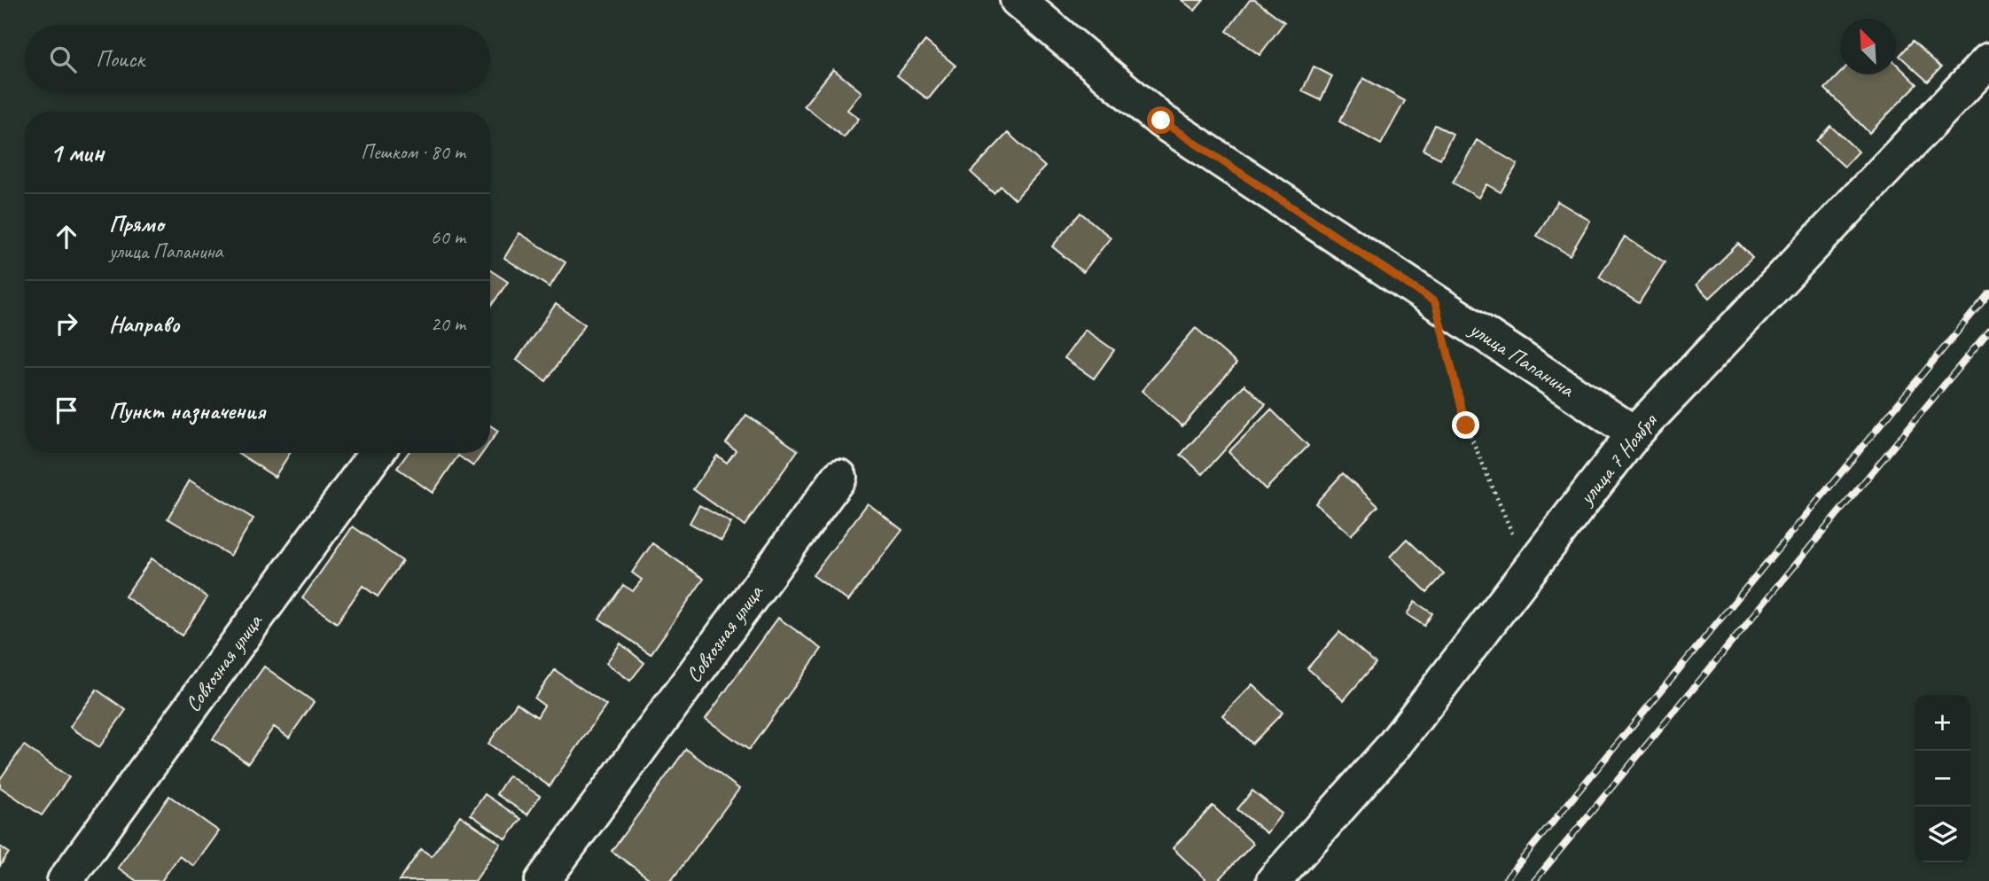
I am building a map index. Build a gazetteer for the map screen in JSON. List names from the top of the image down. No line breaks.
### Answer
{"streets":{"street":["улица Папанина","улица 7 Ноября","Совхозная улица"]},"crossings":[["улица Папанина","улица 7 Ноября"]],"north":"top left","page":{"search":"Поиск","heading":["1 мин","Пешком · 80 m"],"list":[["Прямо","улица Папанина","60 m"],["Направо","20 m"],"Пункт назначения"],"map_buttons":["+","−"]}}
